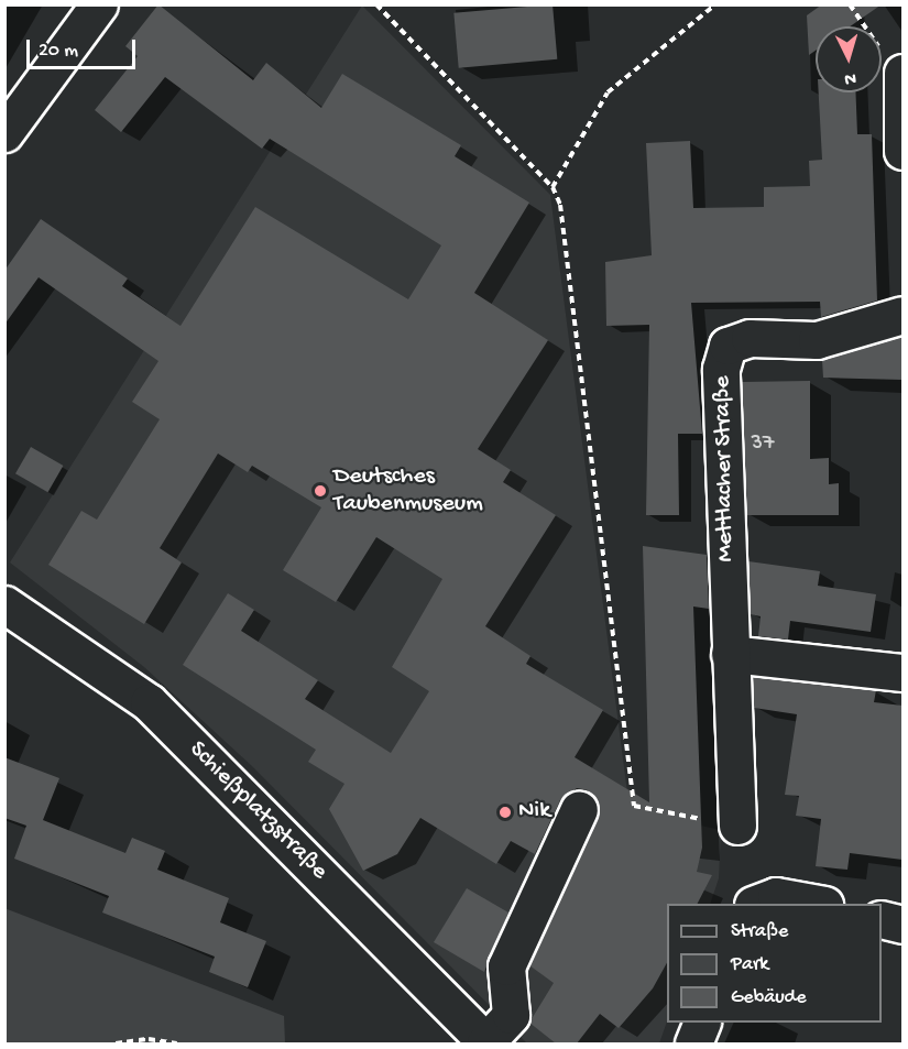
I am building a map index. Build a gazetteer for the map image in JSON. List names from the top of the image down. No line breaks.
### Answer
{"streets":{"street":["Mettlacher Straße","Schießplatzstraße"]},"places":["Deutsches Taubenmuseum","Nik"],"house_numbers":["37"],"legend":["Straße","Park","Gebäude"],"scale_bar":"20 m","north":"bottom"}
